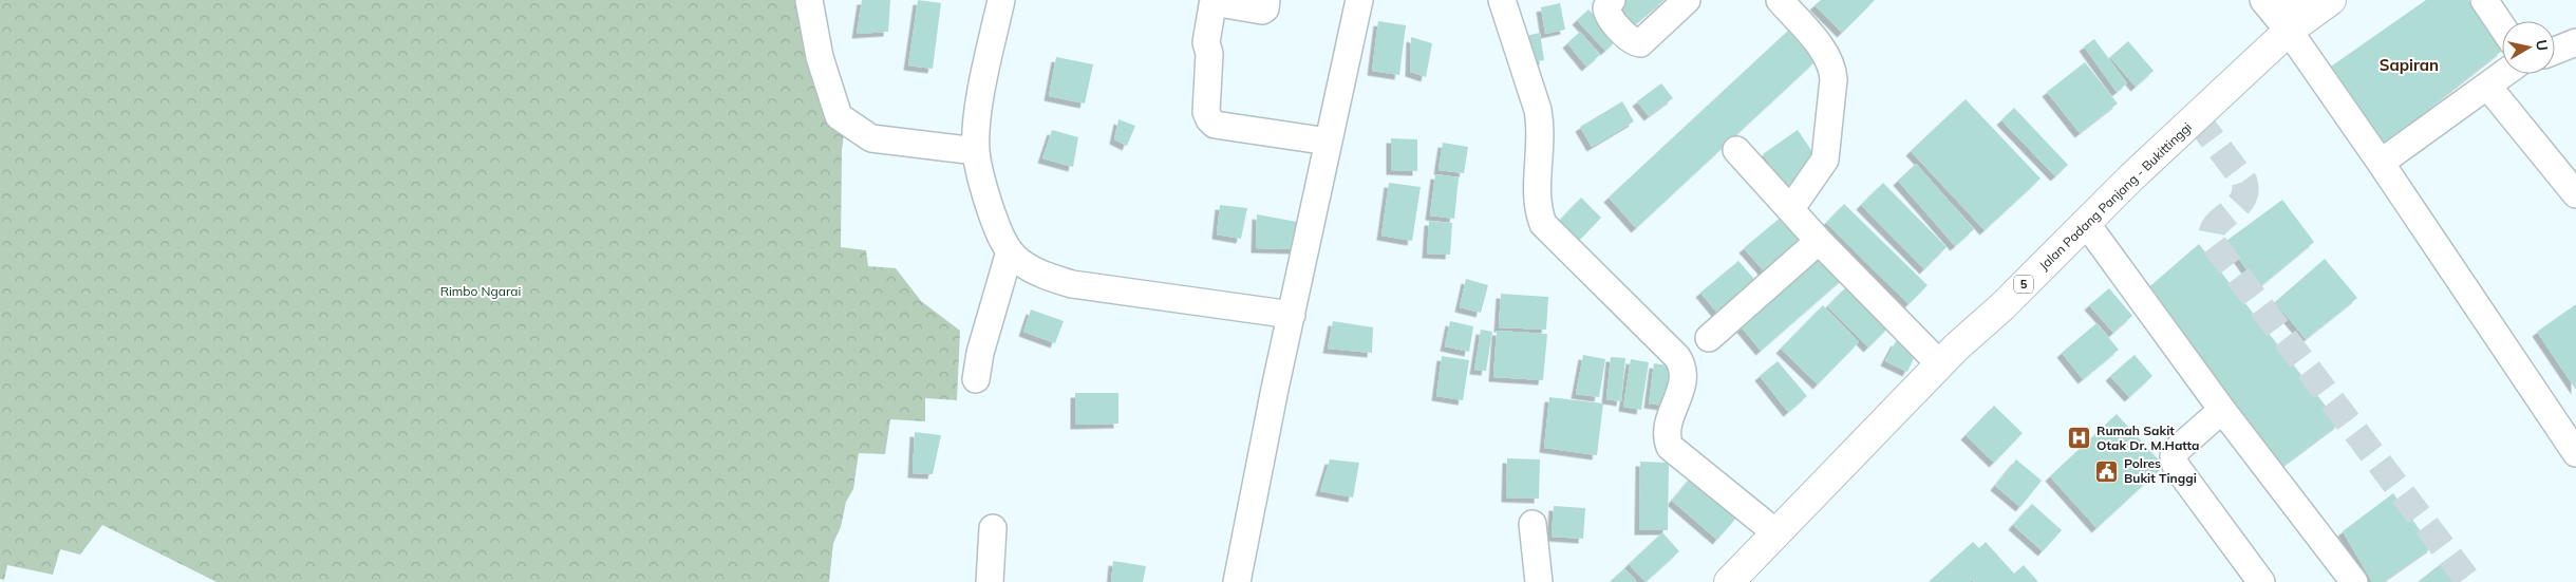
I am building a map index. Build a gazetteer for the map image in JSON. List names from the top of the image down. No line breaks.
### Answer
{"streets":{"highway":["Jalan Padang Panjang - Bukittinggi","5"]},"districts":["Sapiran"],"parks":["Rimbo Ngarai"],"places":{"hospital":["Rumah Sakit Otak Dr. M.Hatta"],"public building":["Polres Bukit Tinggi"]},"north":"right"}
